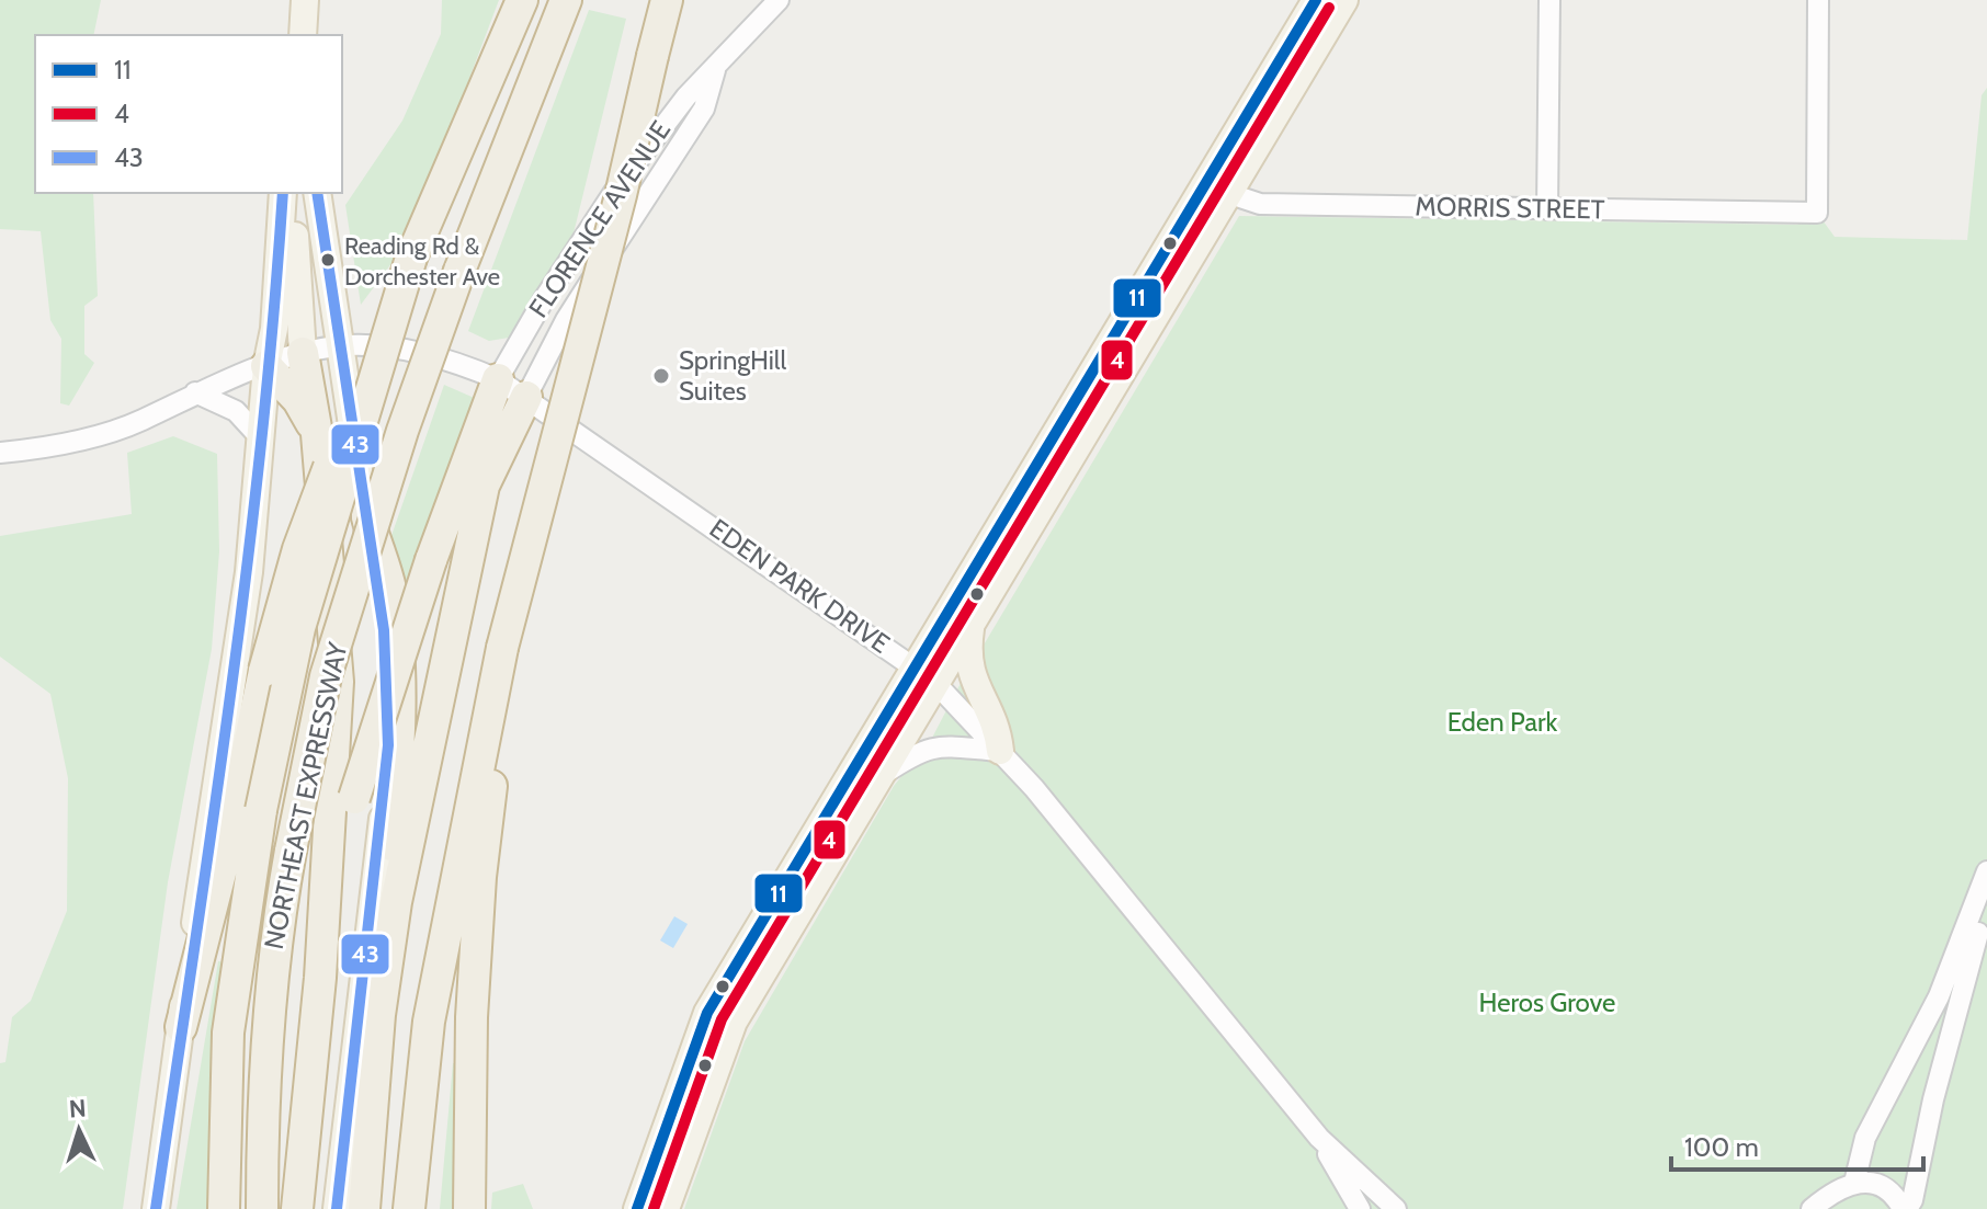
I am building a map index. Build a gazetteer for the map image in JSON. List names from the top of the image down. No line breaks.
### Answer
{"streets":{"highway":["NORTHEAST EXPRESSWAY"],"street":["MORRIS STREET","FLORENCE AVENUE","EDEN PARK DRIVE"]},"crossings":[["FLORENCE AVENUE","EDEN PARK DRIVE"]],"parks":["Eden Park","Heros Grove"],"places":["Reading Rd & Dorchester Ave","SpringHill Suites"],"lines":["transit line 11","transit line 4","transit line 43"],"legend":["11","4","43"],"scale_bar":"100 m","north":"top"}
